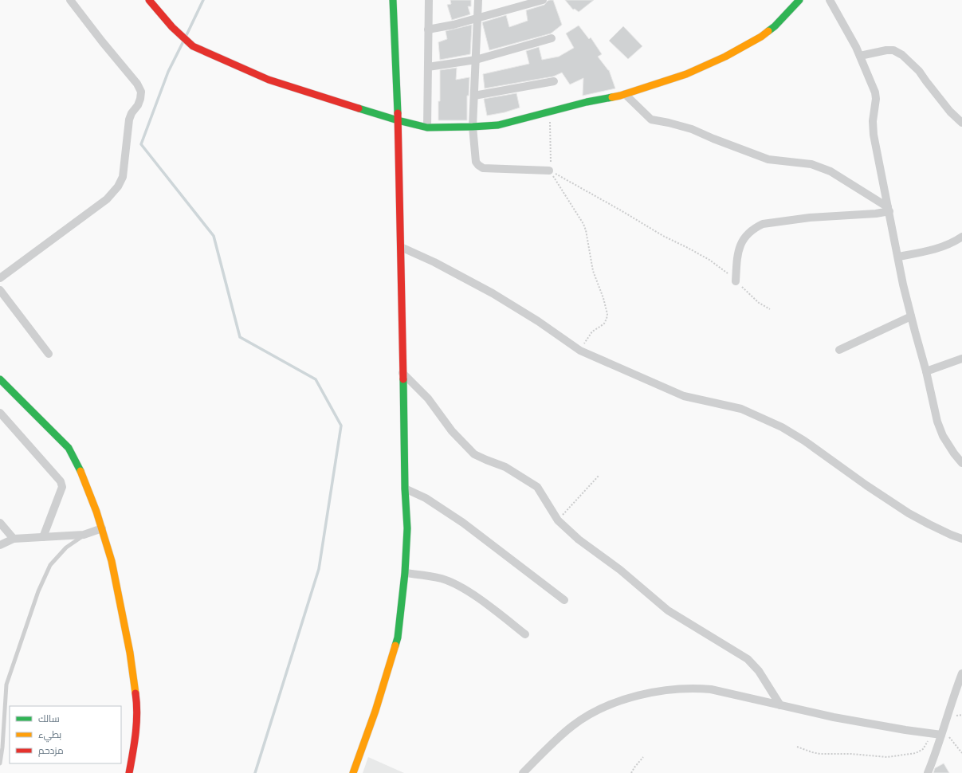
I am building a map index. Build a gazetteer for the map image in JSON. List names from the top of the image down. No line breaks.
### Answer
{"legend":["سالك","بطيء","مزدحم"]}
